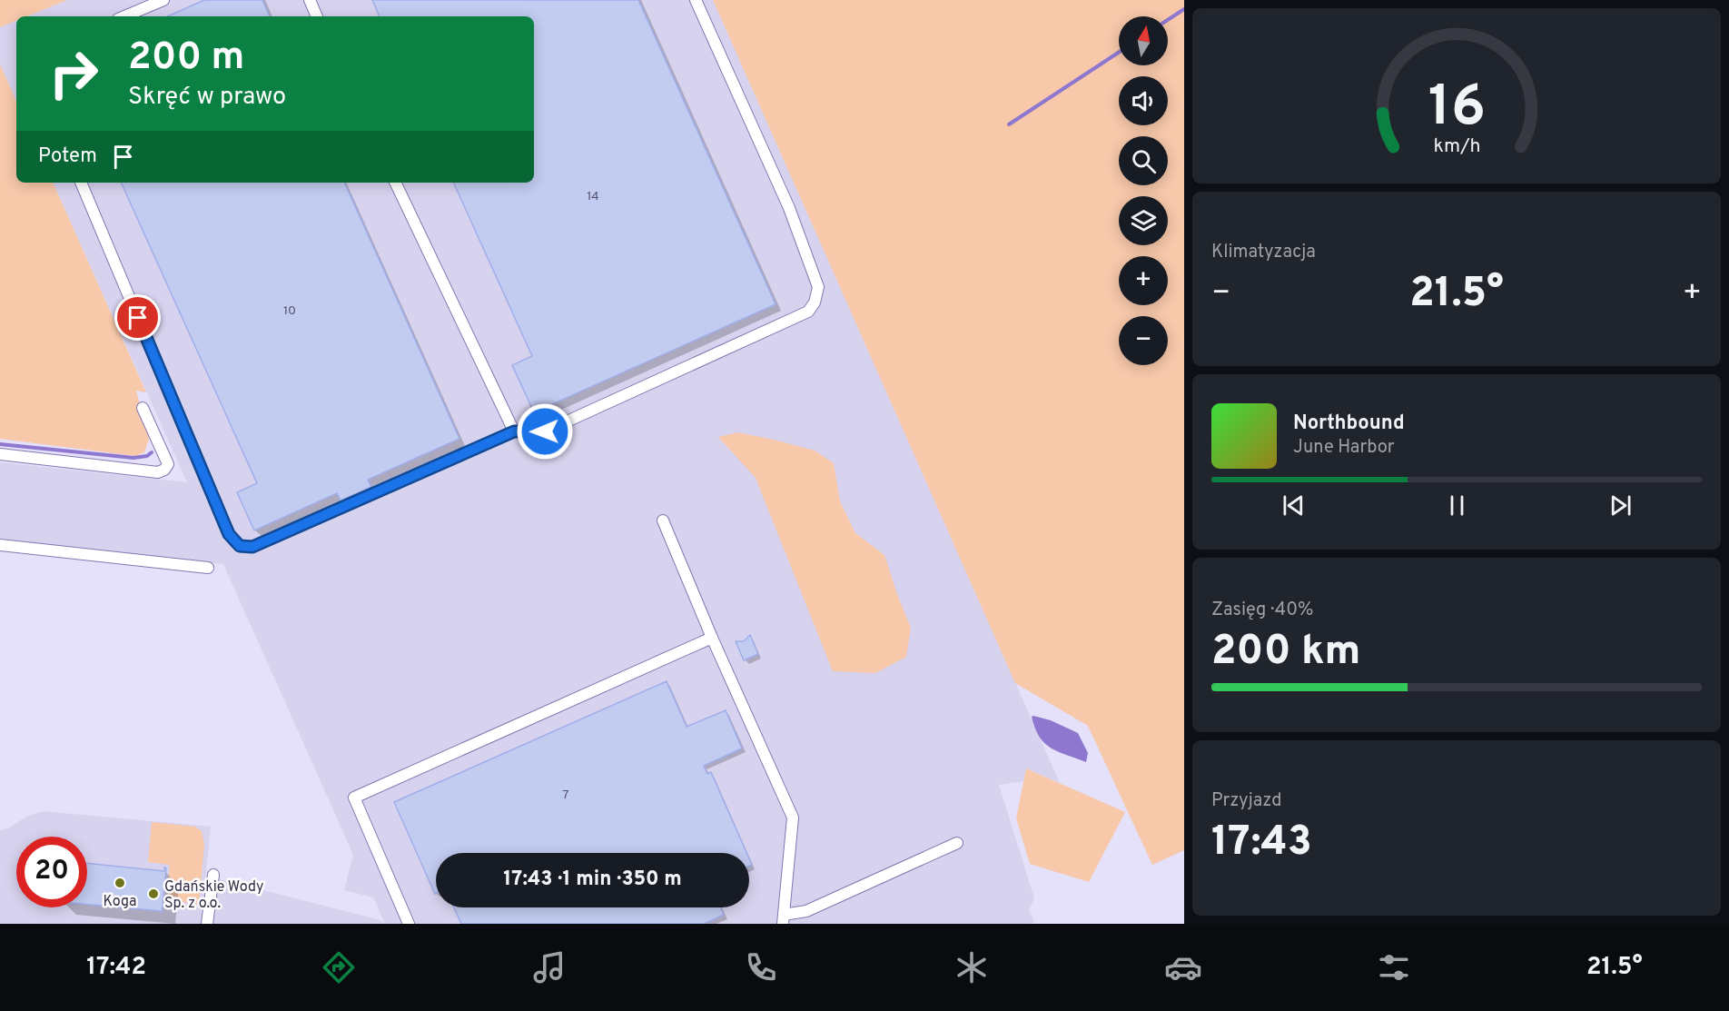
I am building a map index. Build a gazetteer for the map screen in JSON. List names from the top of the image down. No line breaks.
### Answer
{"places":["Koga","Gdańskie Wody Sp. z o.o."],"house_numbers":["14","10","7"],"north":"top","page":{"map_buttons":["+","−"],"turn":["200 m","Skręć w prawo"],"then":"Potem","tile":["Klimatyzacja",["Zasięg · 40%","200 km"],["Przyjazd","17:43"]],"heat":["−","21.5°","+"],"song":["Northbound","June Harbor"],"limit":"20","trip":"17:43 · 1 min · 350 m","tabs":["17:42","21.5°"],"gauge":["16","km/h"]}}
